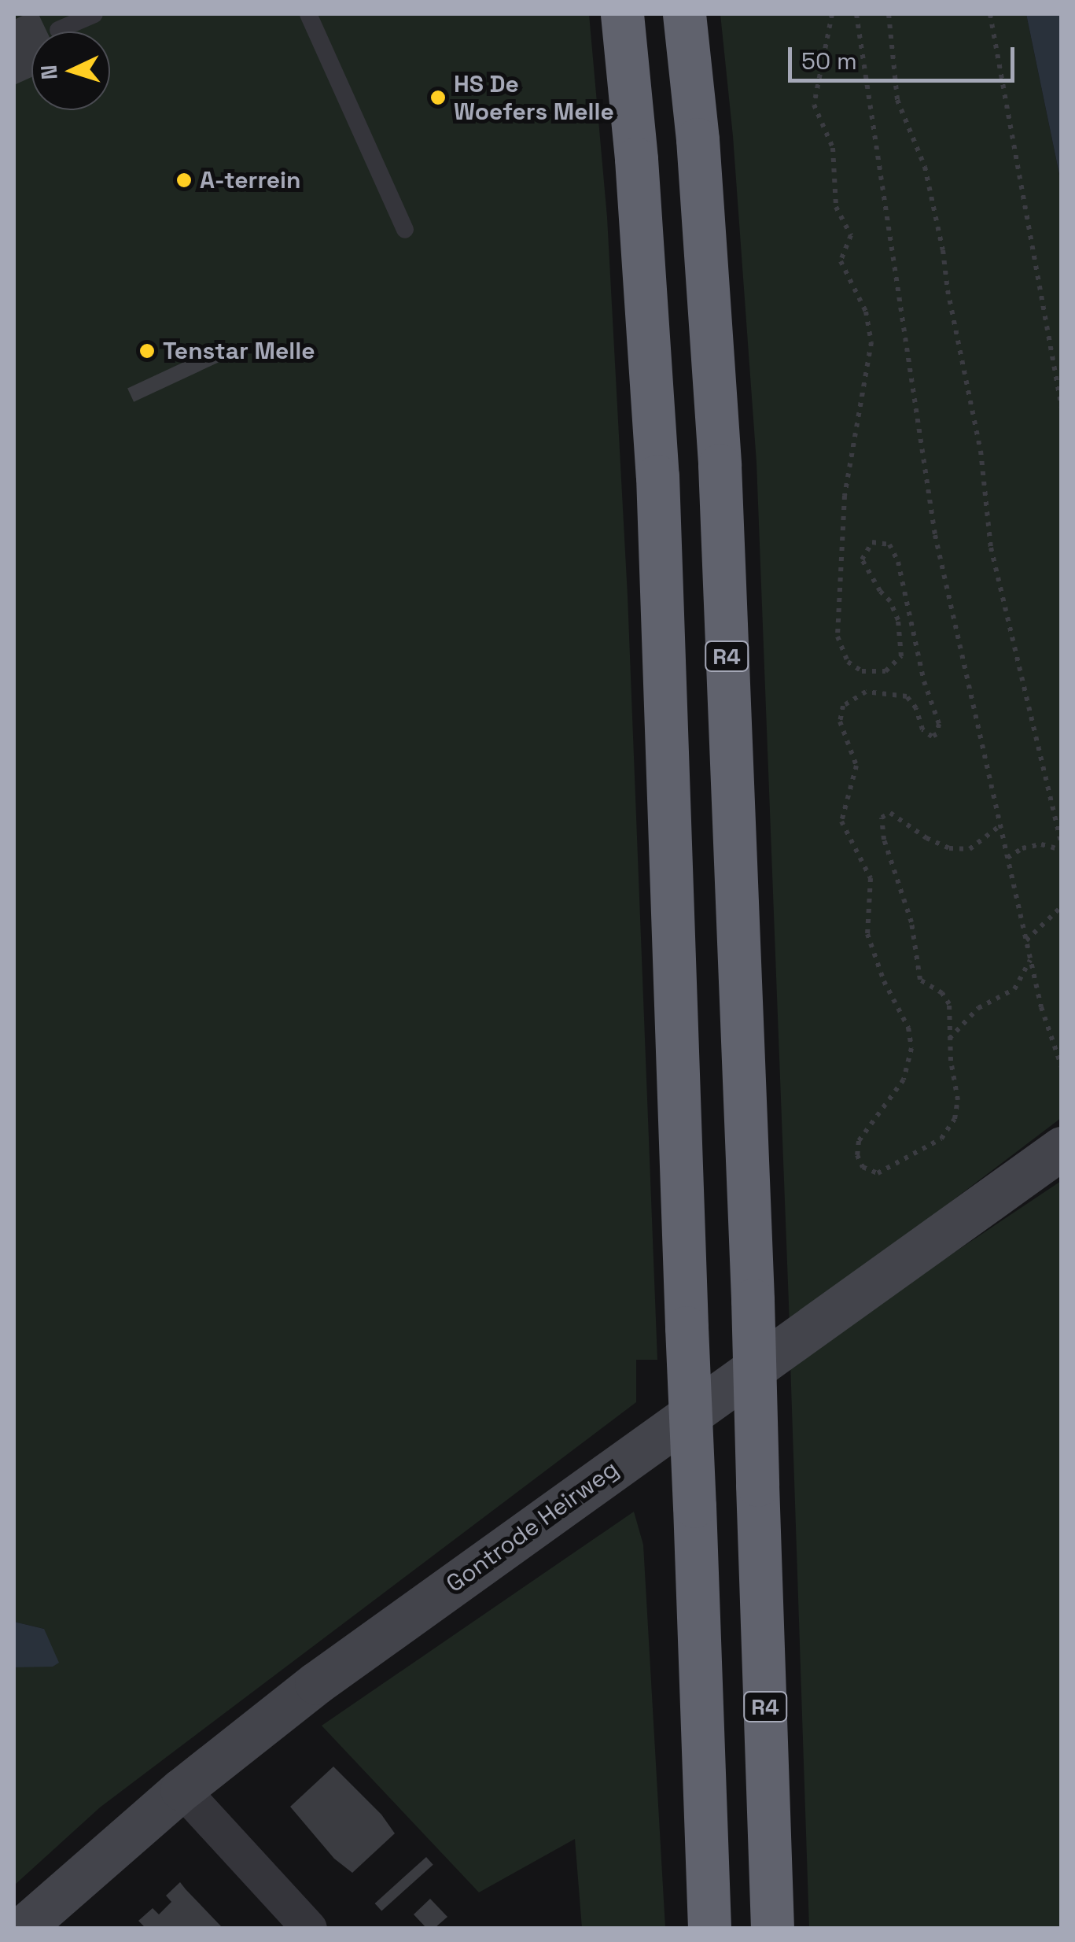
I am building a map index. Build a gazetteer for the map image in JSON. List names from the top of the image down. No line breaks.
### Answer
{"streets":{"highway":["R4"],"street":["Gontrode Heirweg"]},"places":["HS De Woefers Melle","A-terrein","Tenstar Melle"],"scale_bar":"50 m","north":"left"}
